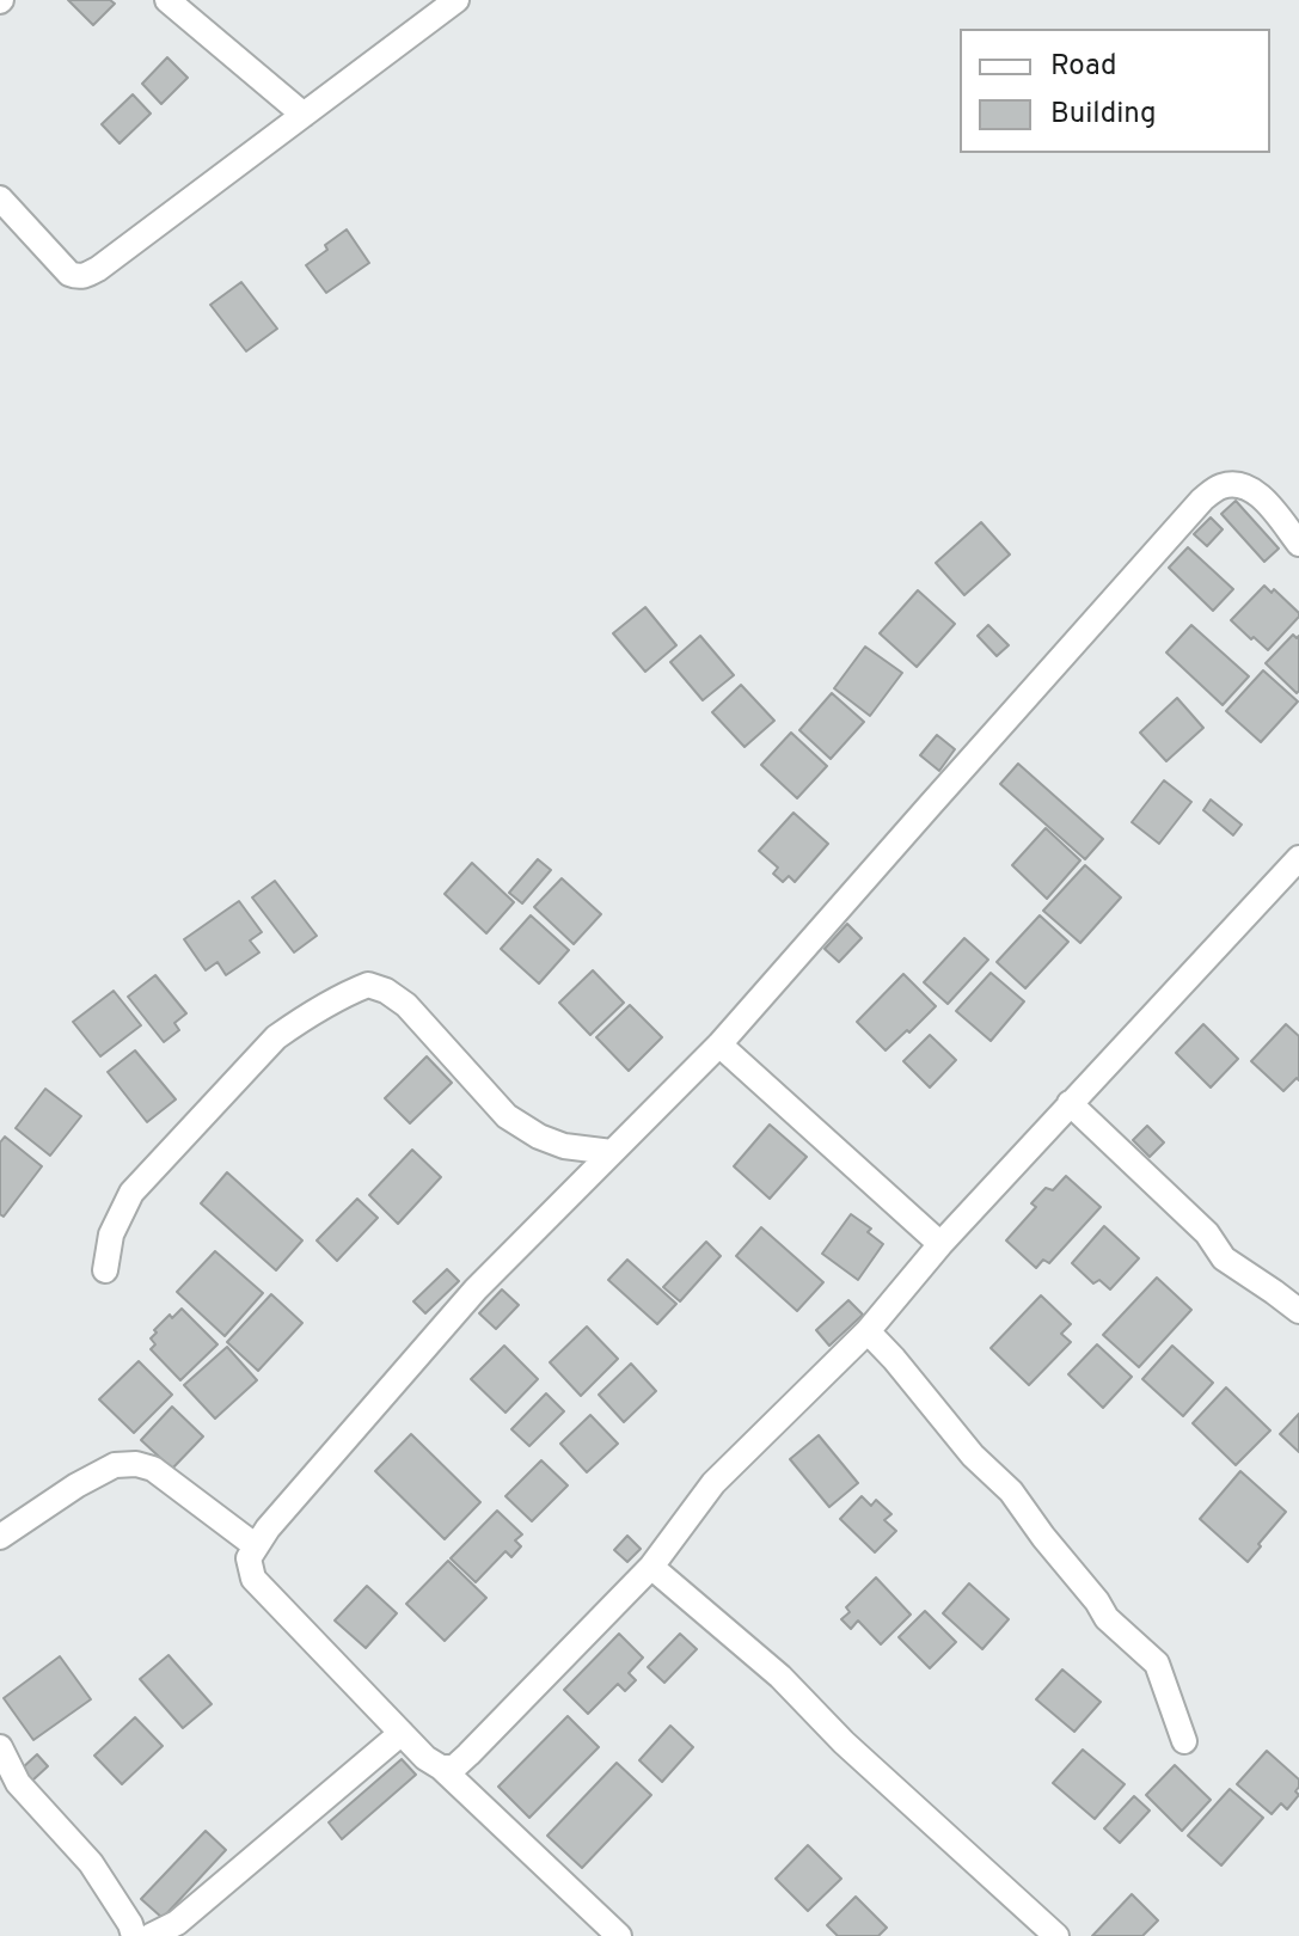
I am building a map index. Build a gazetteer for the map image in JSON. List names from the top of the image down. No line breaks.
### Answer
{"legend":["Road","Building"]}
